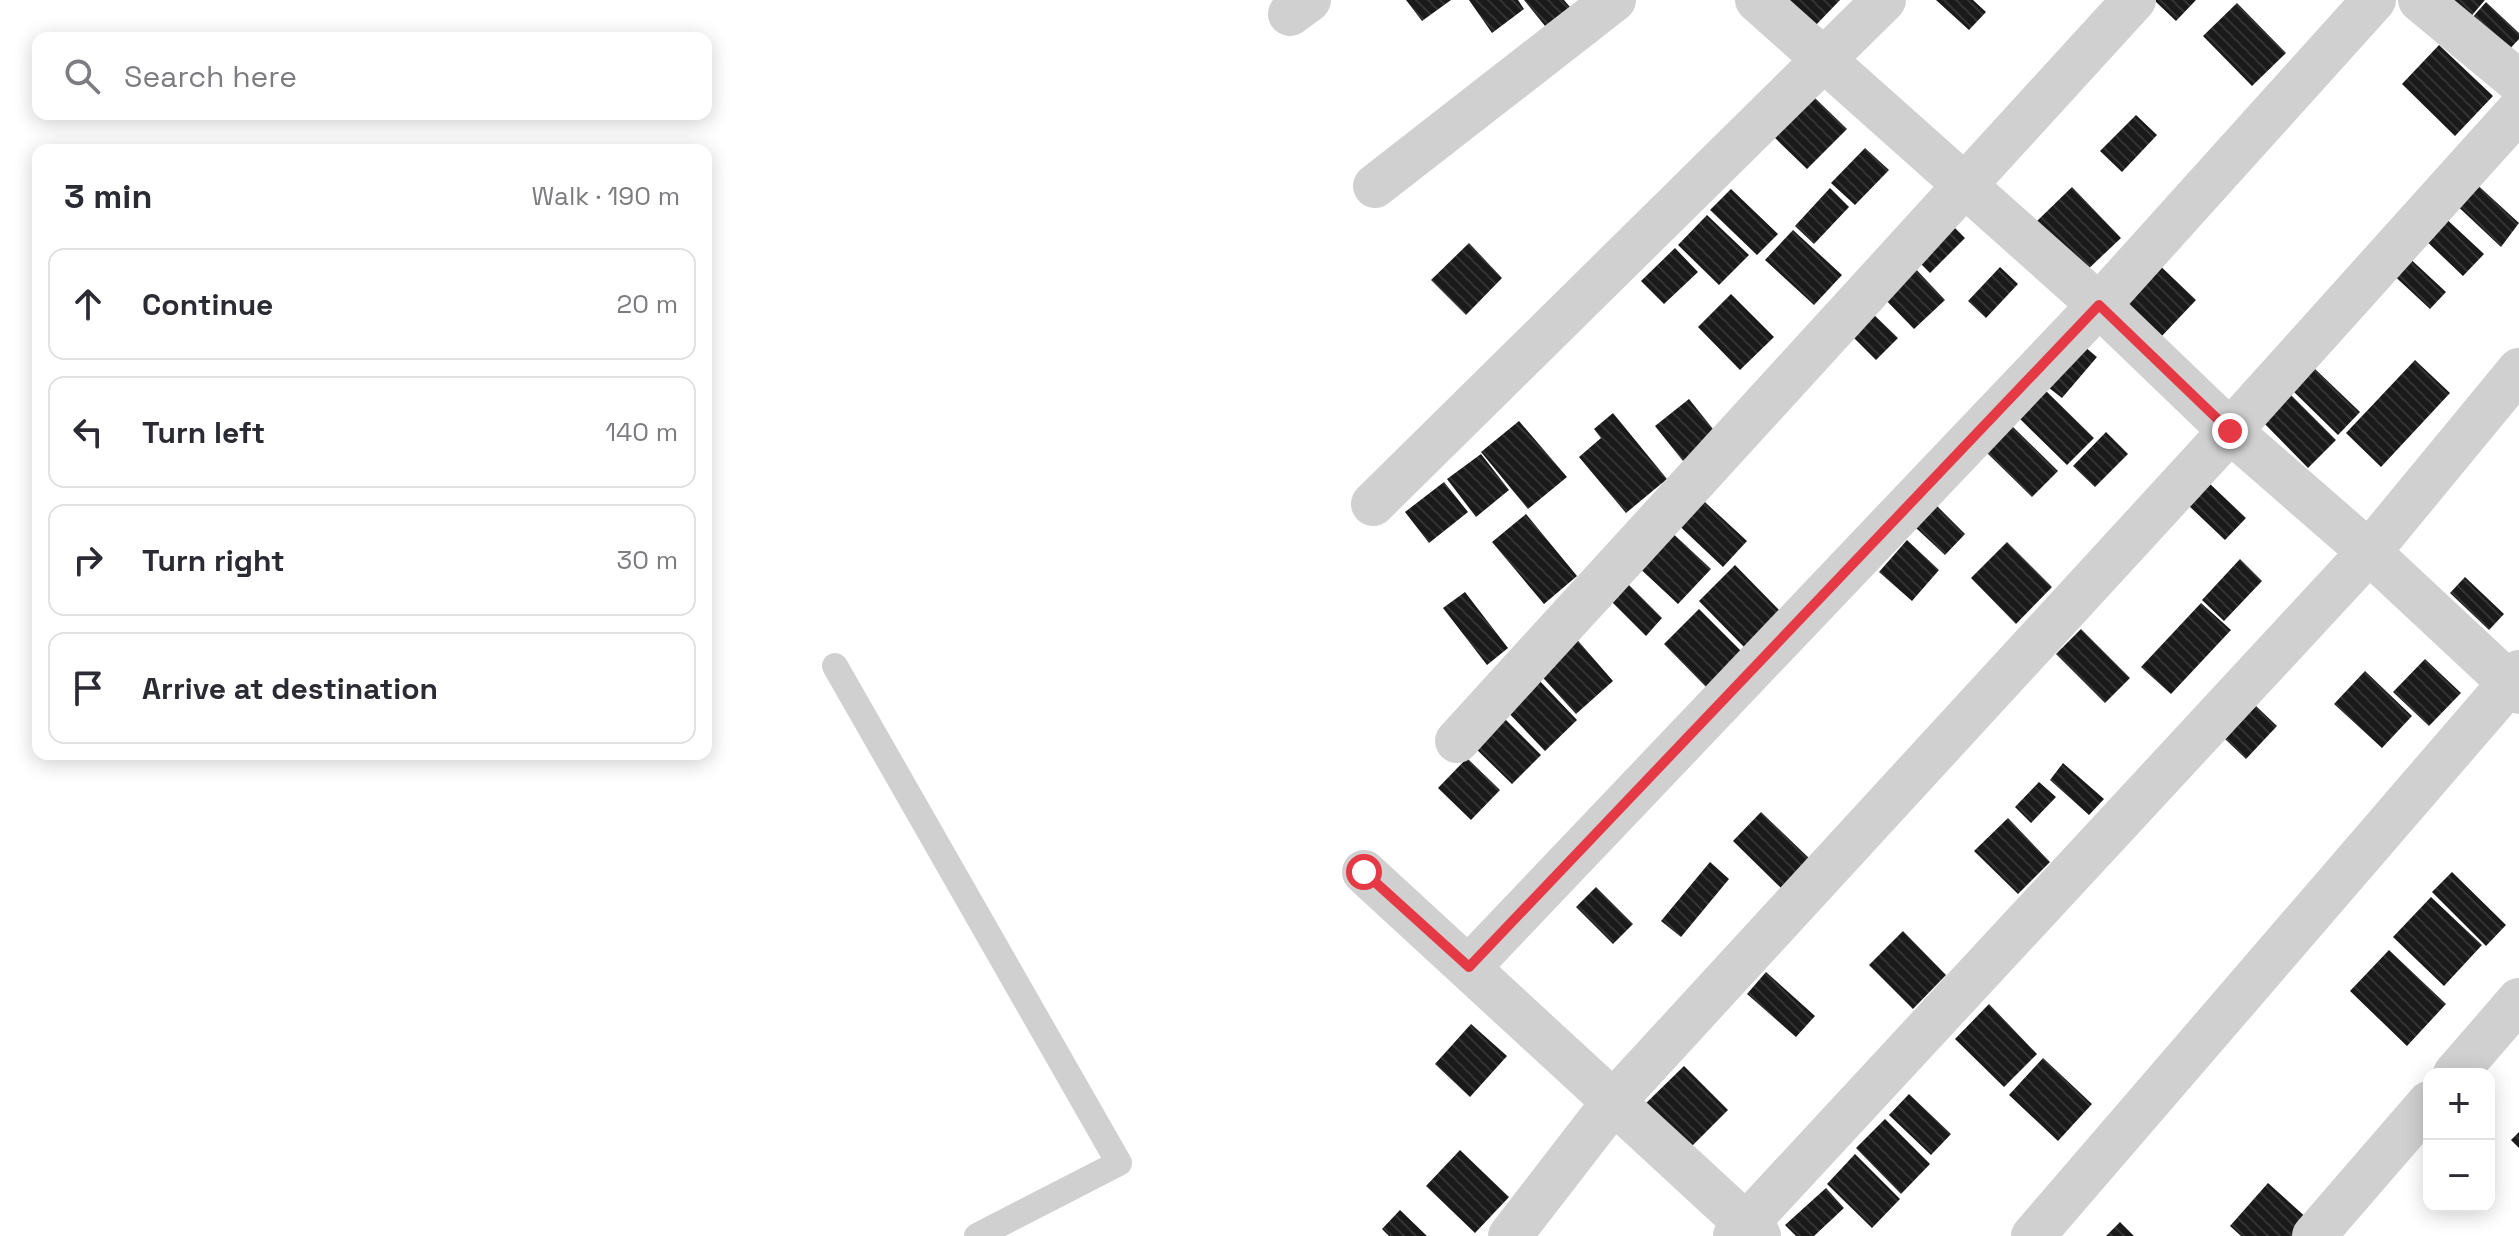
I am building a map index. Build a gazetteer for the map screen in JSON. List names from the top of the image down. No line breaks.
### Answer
{"page":{"search":"Search here","heading":["3 min","Walk · 190 m"],"list":[["Continue","20 m"],["Turn left","140 m"],["Turn right","30 m"],"Arrive at destination"],"map_buttons":["+","−"]}}
